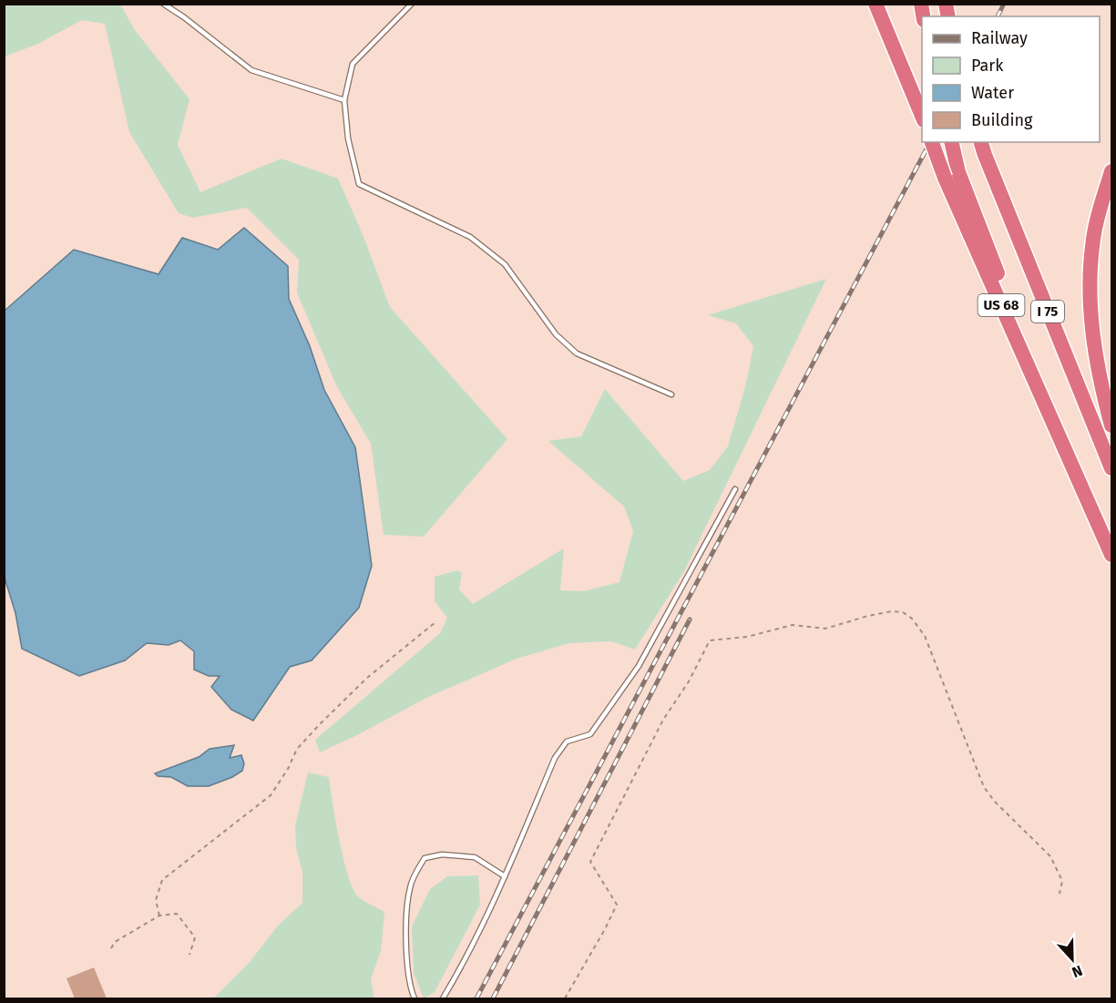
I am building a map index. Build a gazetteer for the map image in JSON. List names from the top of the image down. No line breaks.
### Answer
{"streets":{"highway":["US 68","I 75"]},"legend":["Railway","Park","Water","Building"],"north":"bottom"}
